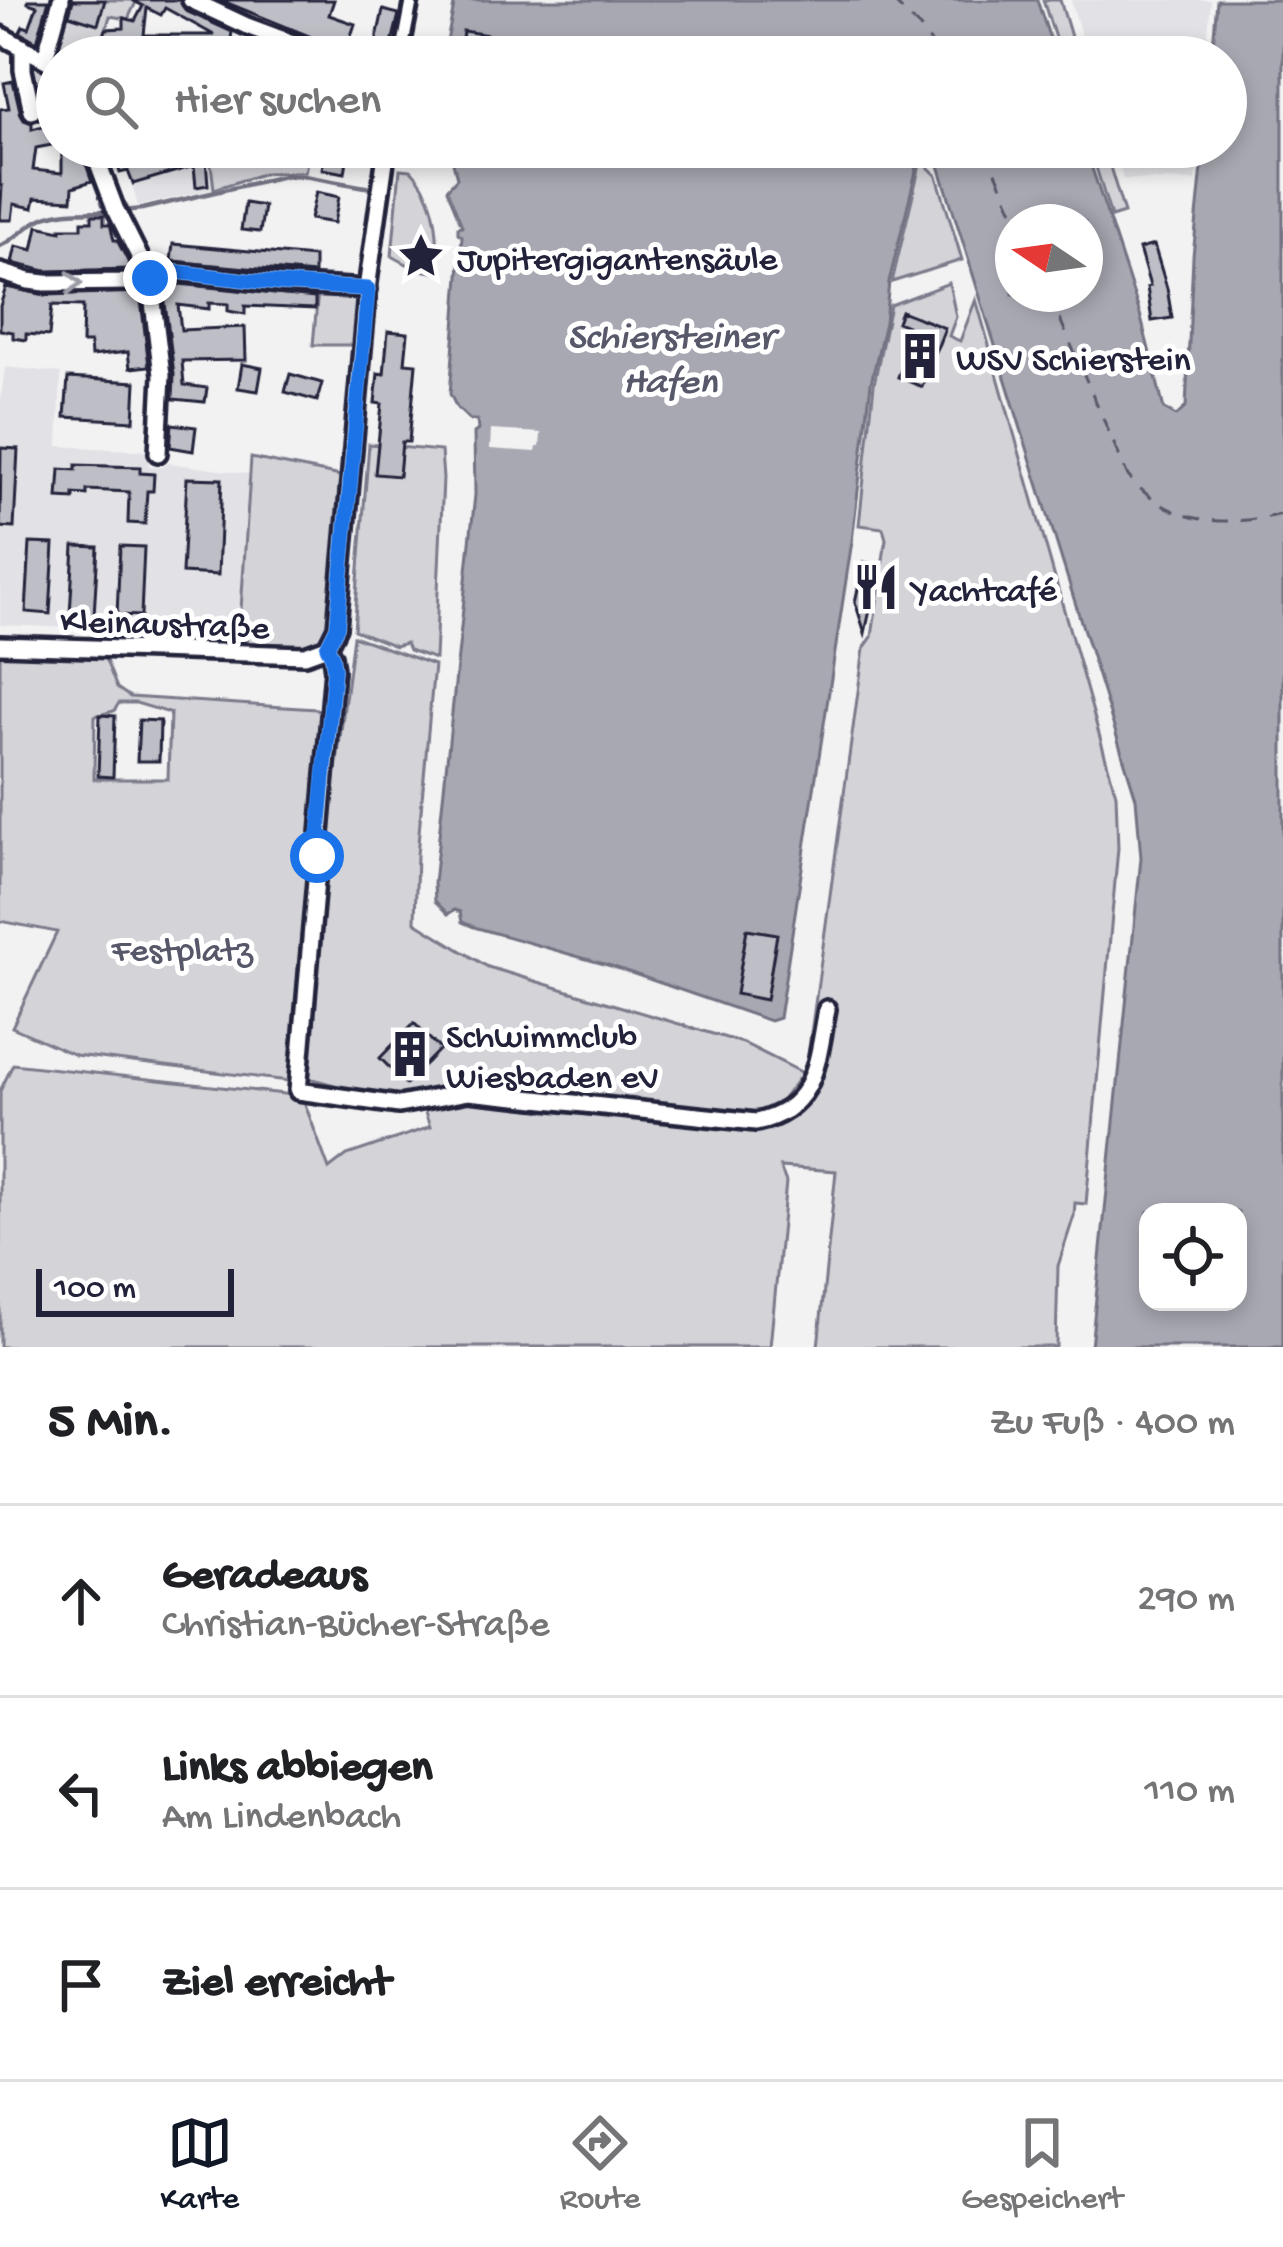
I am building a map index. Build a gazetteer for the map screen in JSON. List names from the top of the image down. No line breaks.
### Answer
{"streets":{"street":["Kleinaustraße"]},"water":["Schiersteiner Hafen"],"parks":["Festplatz"],"places":{"place":["Jupitergigantensäule"],"building":["WSV Schierstein","Schwimmclub Wiesbaden eV"],"restaurant":["Yachtcafé"]},"scale_bar":"100 m","north":"left","page":{"search":"Hier suchen","scale":"100 m","heading":["5 Min.","Zu Fuß · 400 m"],"list":[["Geradeaus","Christian-Bücher-Straße","290 m"],["Links abbiegen","Am Lindenbach","110 m"],"Ziel erreicht"],"nav":["Karte","Route","Gespeichert"]}}
